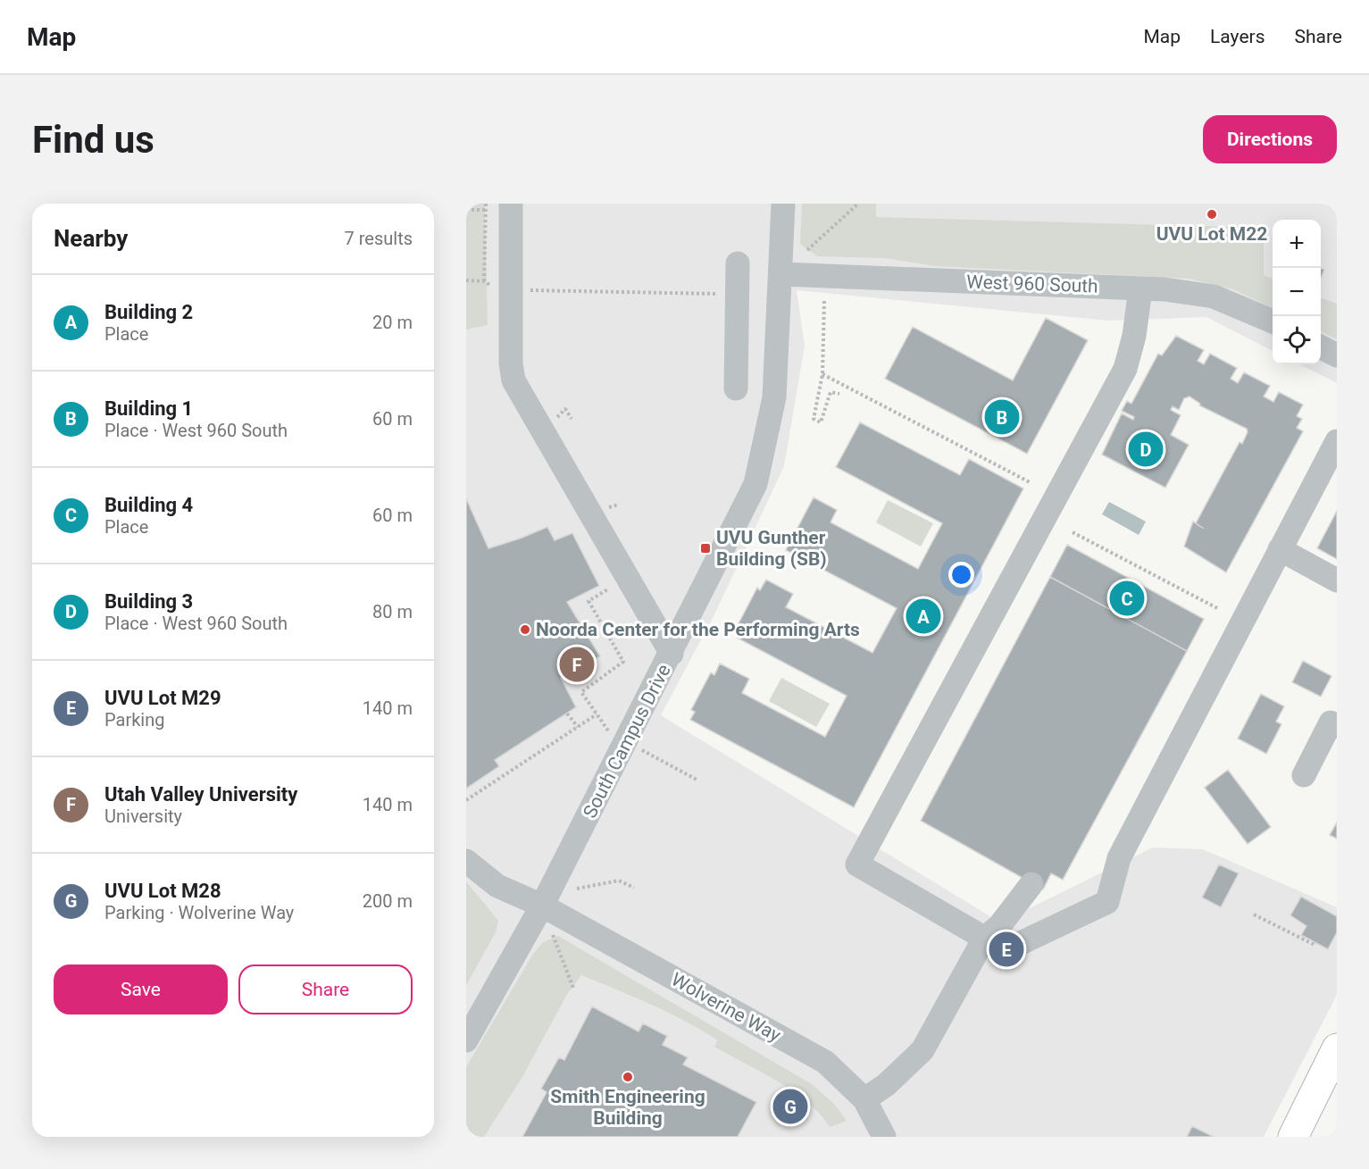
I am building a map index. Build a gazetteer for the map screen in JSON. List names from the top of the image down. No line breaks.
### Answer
{"streets":{"street":["West 960 South","South Campus Drive","Wolverine Way"]},"crossings":[["West 960 South","South Campus Drive"],["South Campus Drive","Wolverine Way"]],"places":{"other":["UVU Lot M22","Noorda Center for the Performing Arts","Smith Engineering Building"],"transit":["UVU Gunther Building (SB)"]},"page":{"header":"Map","nav":["Map","Layers","Share"],"buttons":["Directions",["Save","Share"]],"title":"Find us","heading":["Nearby","7 results"],"map_buttons":["+","−"],"list":[{"mark":"A","name":"Building 2","note":"Place","value":"20 m"},{"mark":"B","name":"Building 1","note":"Place · West 960 South","value":"60 m"},{"mark":"C","name":"Building 4","note":"Place","value":"60 m"},{"mark":"D","name":"Building 3","note":"Place · West 960 South","value":"80 m"},{"mark":"E","name":"UVU Lot M29","note":"Parking","value":"140 m"},{"mark":"F","name":"Utah Valley University","note":"University","value":"140 m"},{"mark":"G","name":"UVU Lot M28","note":"Parking · Wolverine Way","value":"200 m"}],"pins":["B","D","C","A","F","E","G"]}}
